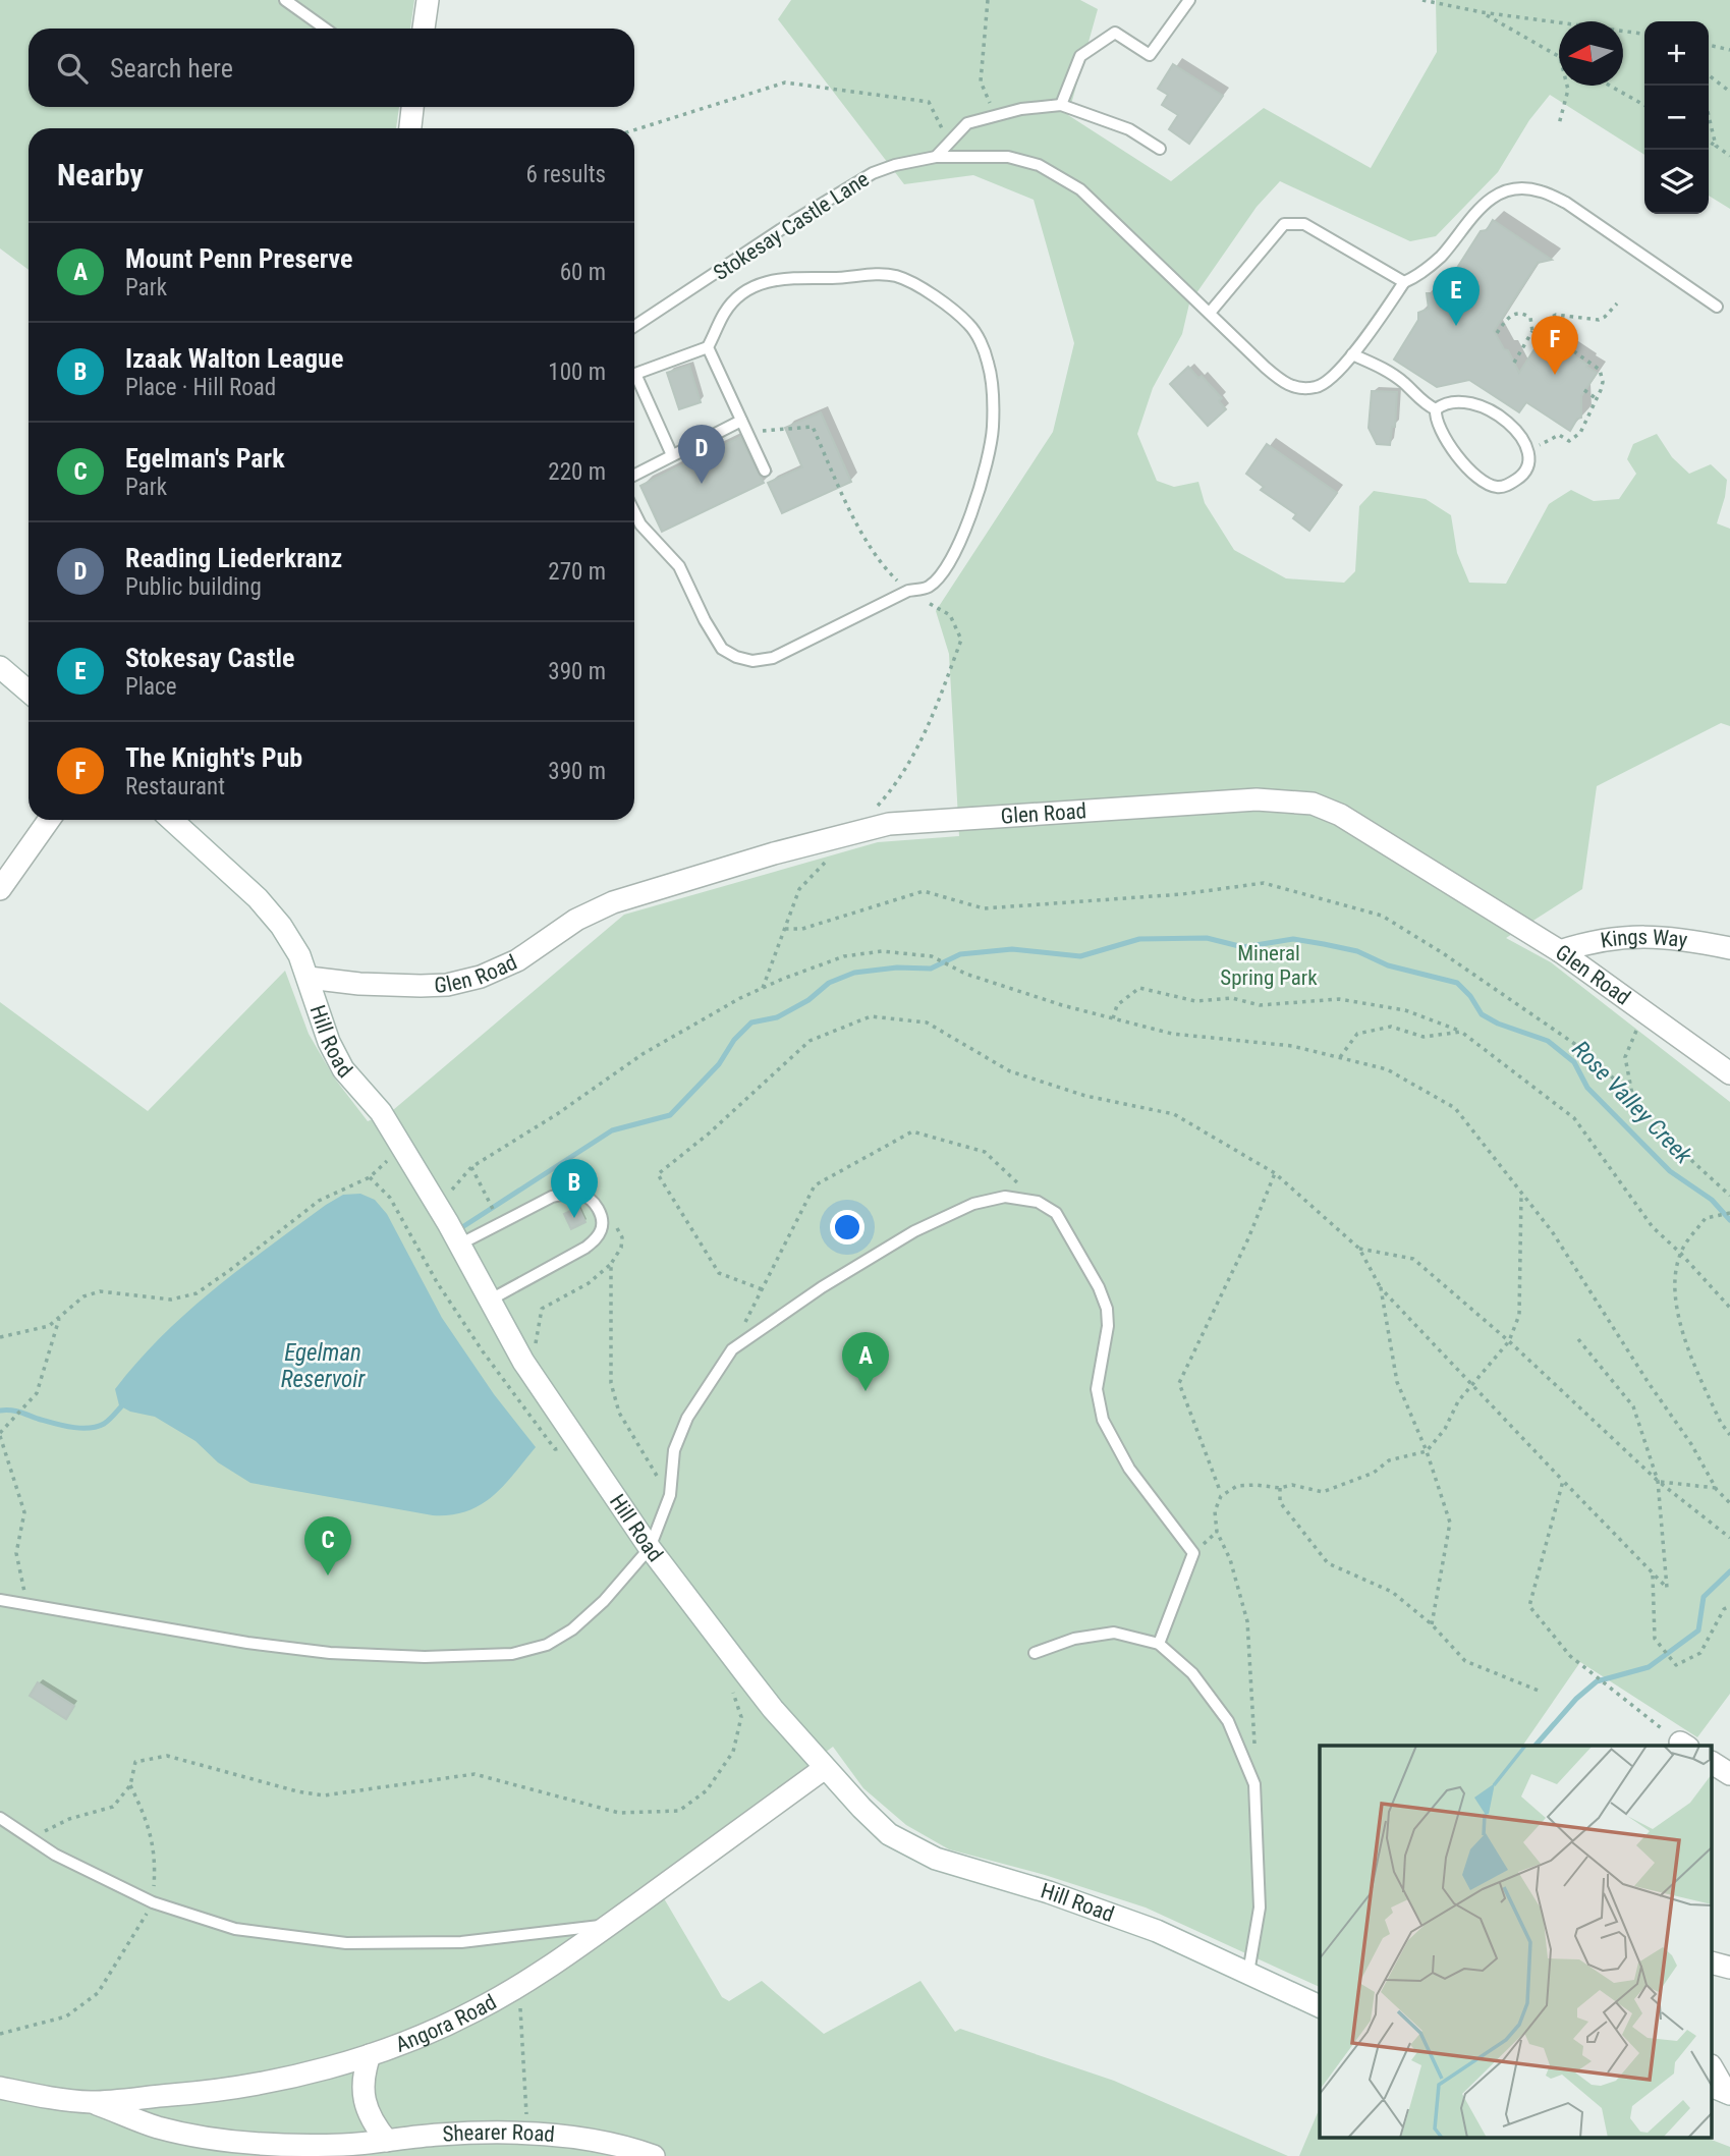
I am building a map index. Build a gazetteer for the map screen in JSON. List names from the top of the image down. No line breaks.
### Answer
{"streets":{"street":["Glen Road","Kings Way","Hill Road","Angora Road","Shearer Road"],"lane":["Stokesay Castle Lane"]},"crossings":[["Glen Road","Kings Way"],["Glen Road","Hill Road"],["Hill Road","Angora Road"],["Angora Road","Shearer Road"]],"water":["Rose Valley Creek","Egelman Reservoir"],"parks":["Mineral Spring Park"],"north":"left","page":{"map_buttons":["+","−"],"search":"Search here","heading":["Nearby","6 results"],"list":[{"mark":"A","name":"Mount Penn Preserve","note":"Park","value":"60 m"},{"mark":"B","name":"Izaak Walton League","note":"Place · Hill Road","value":"100 m"},{"mark":"C","name":"Egelman's Park","note":"Park","value":"220 m"},{"mark":"D","name":"Reading Liederkranz","note":"Public building","value":"270 m"},{"mark":"E","name":"Stokesay Castle","note":"Place","value":"390 m"},{"mark":"F","name":"The Knight's Pub","note":"Restaurant","value":"390 m"}],"pins":["E","F","D","B","A","C"]}}
